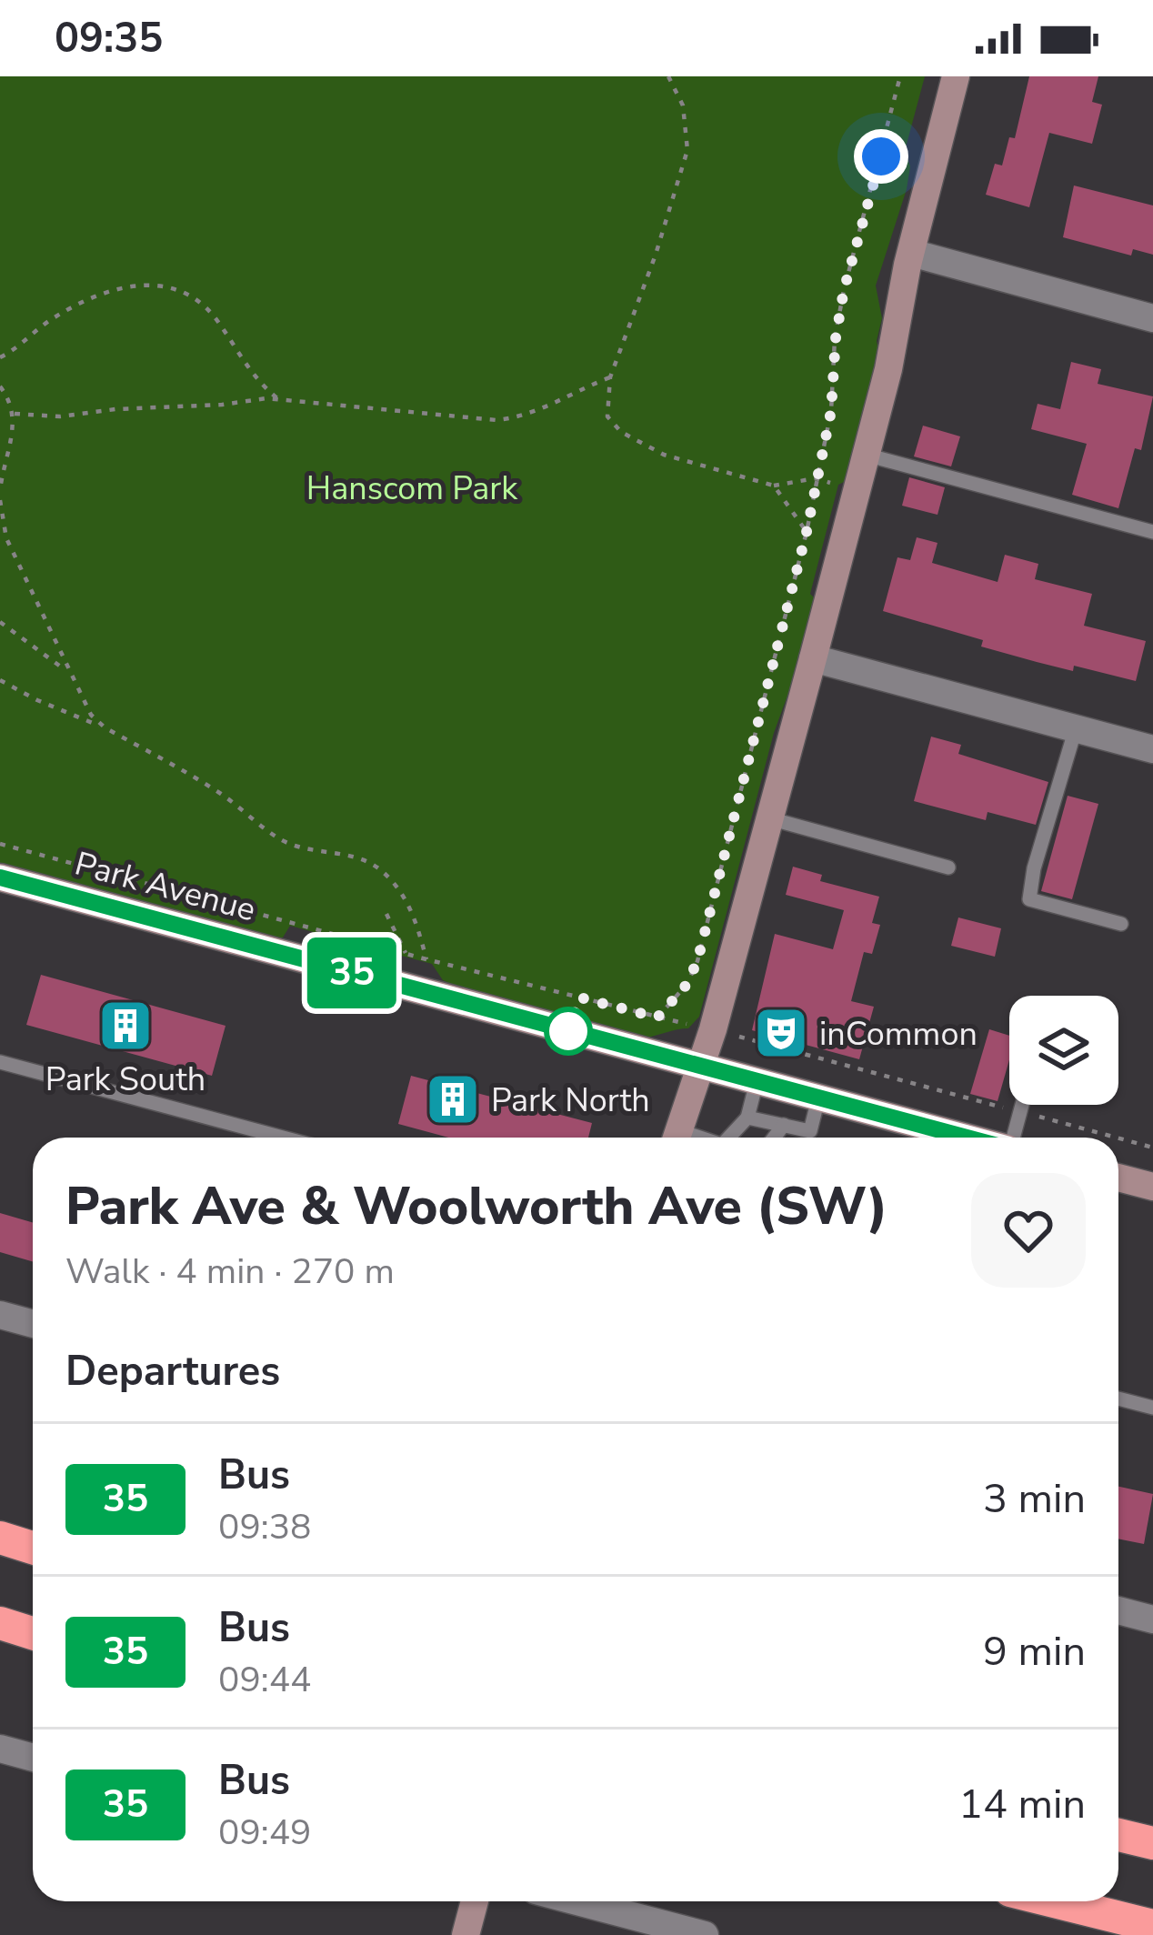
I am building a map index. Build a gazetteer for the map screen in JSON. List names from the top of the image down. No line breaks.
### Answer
{"streets":{"street":["Park Avenue"]},"parks":["Hanscom Park"],"places":{"building":["Park South","Park North"],"theatre":["inCommon"]},"lines":["bus line 35"],"page":{"status":"09:35","on_map":"35","heading":[["Park Ave & Woolworth Ave (SW)","Walk · 4 min · 270 m"],"Departures"],"list":[{"mark":"35","name":"Bus","note":"09:38","value":"3 min"},{"mark":"35","name":"Bus","note":"09:44","value":"9 min"},{"mark":"35","name":"Bus","note":"09:49","value":"14 min"}]}}
